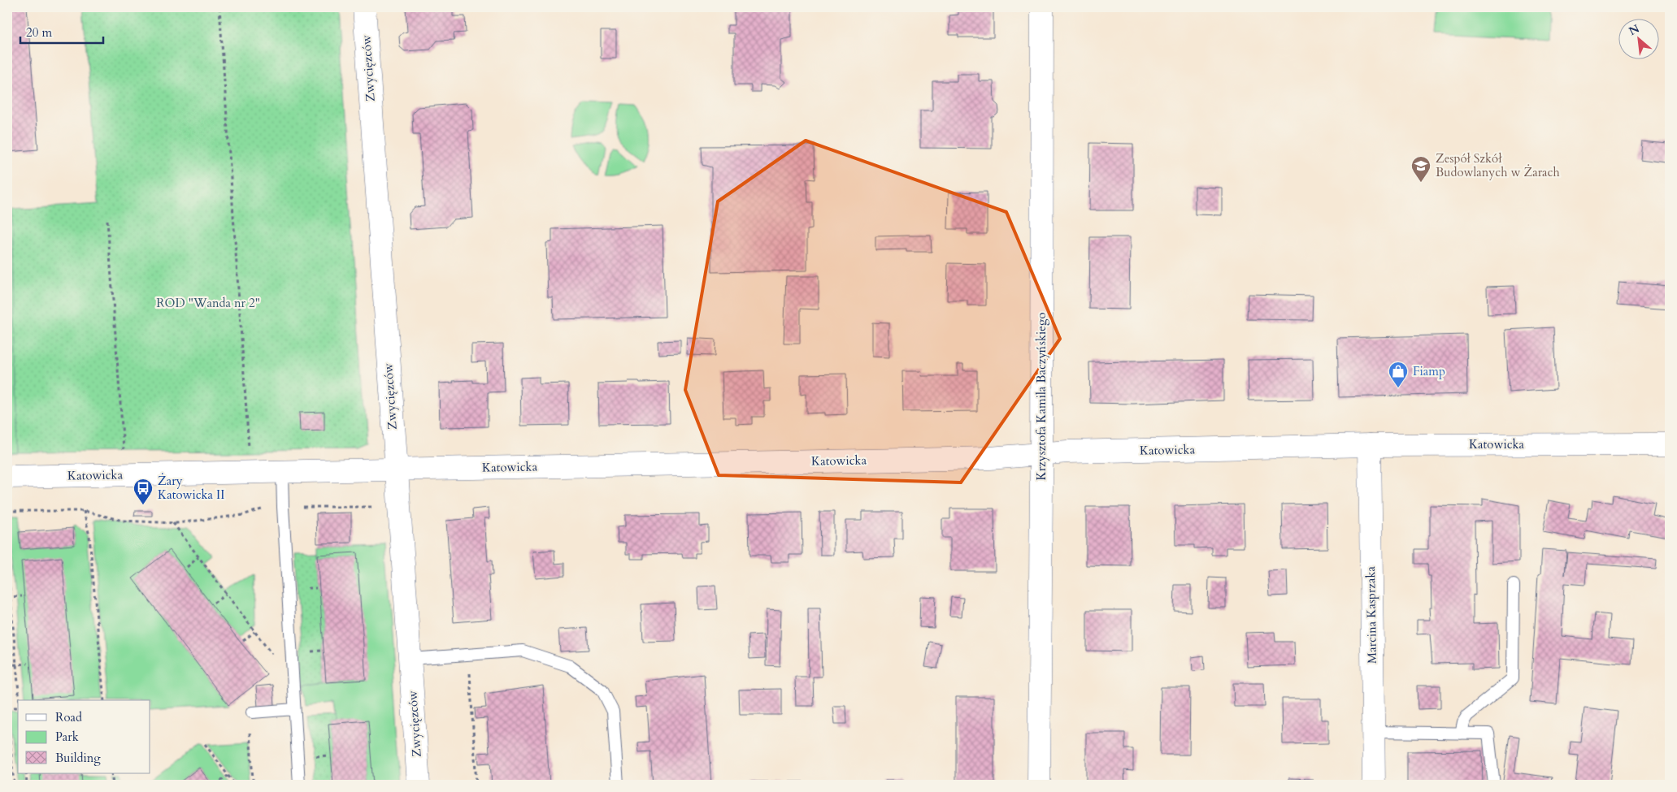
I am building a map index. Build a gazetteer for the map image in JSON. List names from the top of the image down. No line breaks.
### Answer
{"streets":{"street":["Zwycięzców","Krzysztofa Kamila Baczyńskiego","Katowicka","Marcina Kasprzaka"]},"crossings":[["Zwycięzców","Katowicka"],["Krzysztofa Kamila Baczyńskiego","Katowicka"],["Katowicka","Marcina Kasprzaka"]],"parks":["ROD \"Wanda nr 2\""],"places":{"school or university":["Zespół Szkół Budowlanych w Żarach"],"shop":["Fiamp"],"bus stop":["Żary Katowicka II"]},"legend":["Road","Park","Building"],"scale_bar":"20 m","north":"top left"}
